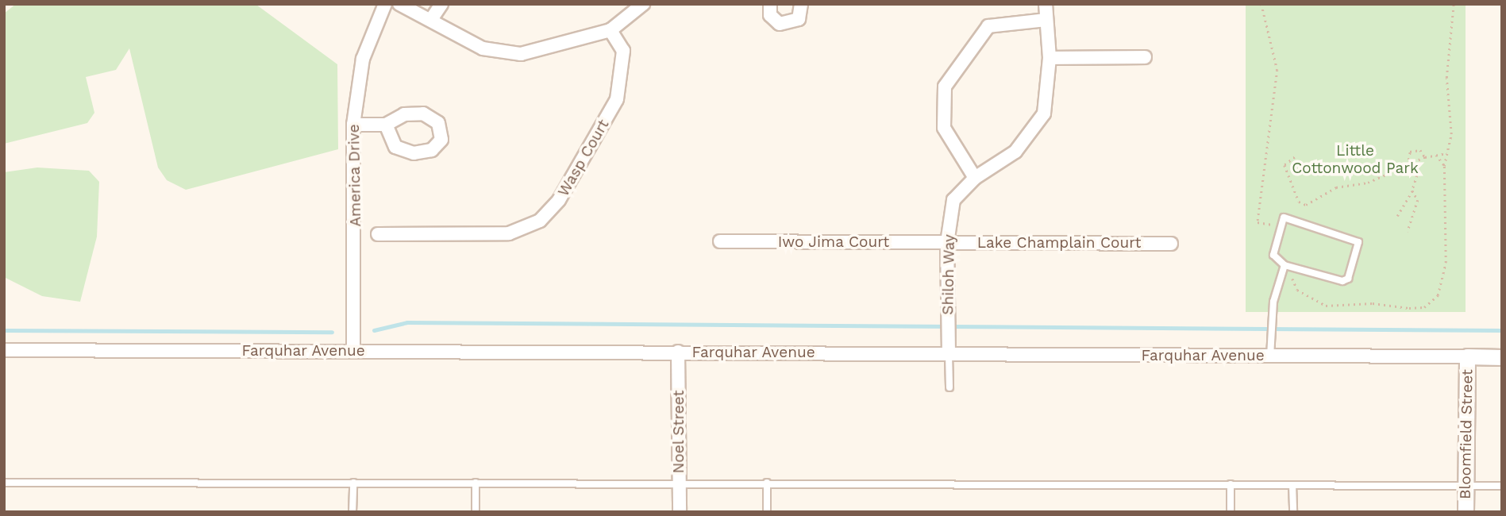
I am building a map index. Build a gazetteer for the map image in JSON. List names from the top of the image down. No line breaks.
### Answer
{"streets":{"street":["Wasp Court","America Drive","Iwo Jima Court","Lake Champlain Court","Shiloh Way","Farquhar Avenue","Noel Street","Bloomfield Street"]},"crossings":[["America Drive","Farquhar Avenue"],["Iwo Jima Court","Lake Champlain Court"],["Iwo Jima Court","Shiloh Way"],["Lake Champlain Court","Shiloh Way"],["Shiloh Way","Farquhar Avenue"],["Farquhar Avenue","Noel Street"],["Farquhar Avenue","Bloomfield Street"]],"parks":["Little Cottonwood Park"]}
